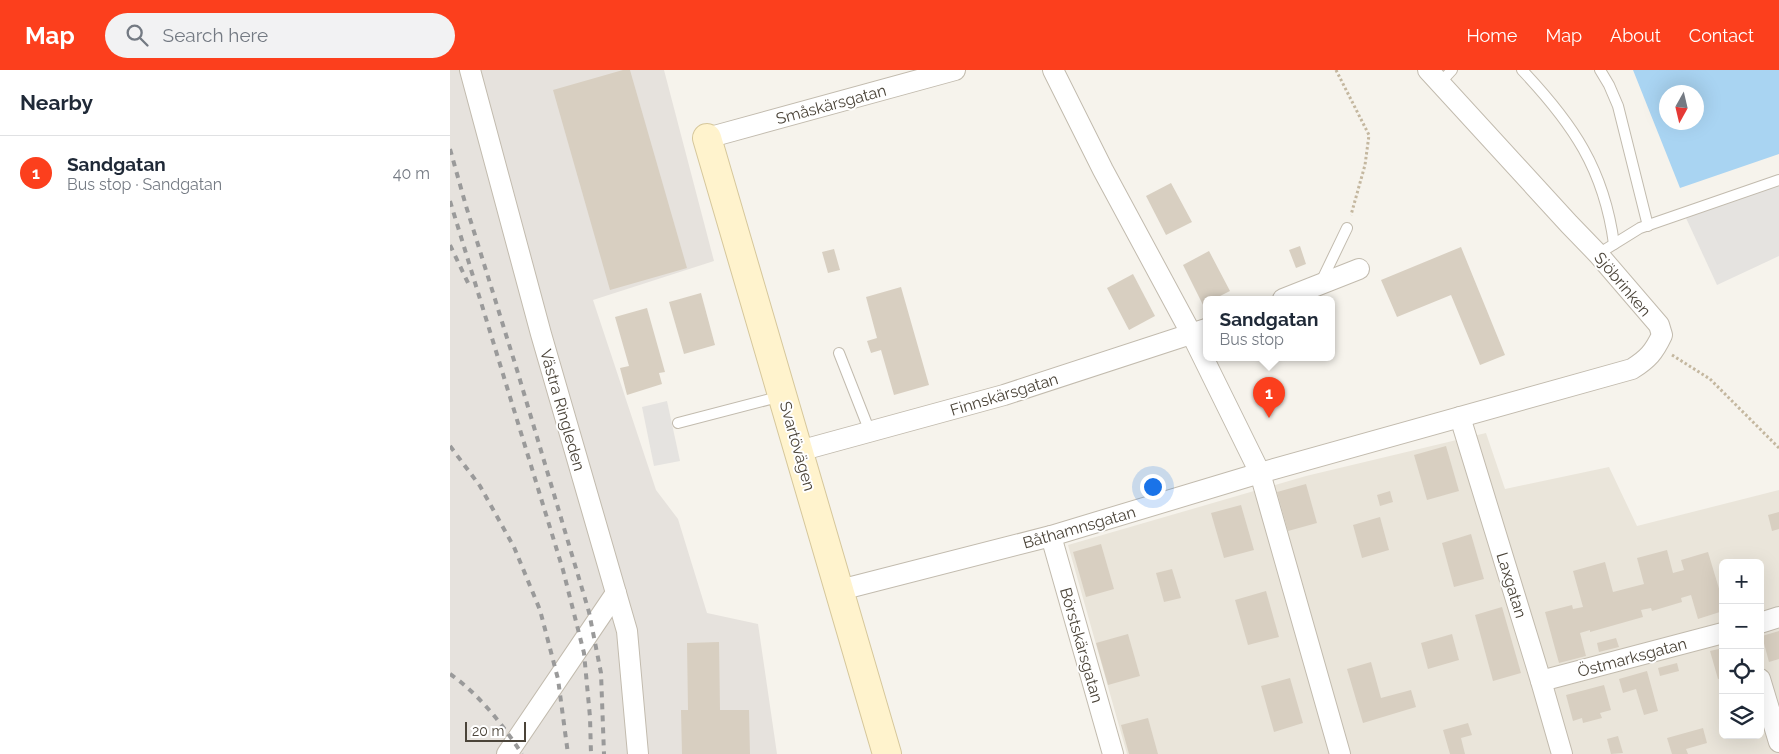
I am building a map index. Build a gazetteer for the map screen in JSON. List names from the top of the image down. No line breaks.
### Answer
{"streets":{"main road":["Svartövägen"],"street":["Småskärsgatan","Sjöbrinken","Finnskärsgatan","Västra Ringleden","Båthamnsgatan","Laxgatan","Börstskärsgatan","Östmarksgatan"]},"crossings":[["Småskärsgatan","Svartövägen"],["Finnskärsgatan","Svartövägen"],["Svartövägen","Båthamnsgatan"],["Båthamnsgatan","Laxgatan"],["Båthamnsgatan","Börstskärsgatan"],["Laxgatan","Östmarksgatan"]],"scale_bar":"20 m","north":"bottom","page":{"header":"Map","search":"Search here","nav":["Home","Map","About","Contact"],"heading":"Nearby","list":[{"mark":"1","name":"Sandgatan","note":"Bus stop · Sandgatan","value":"40 m"}],"popup":["Sandgatan","Bus stop"],"pins":"1","map_buttons":["+","−"],"scale":"20 m"}}
